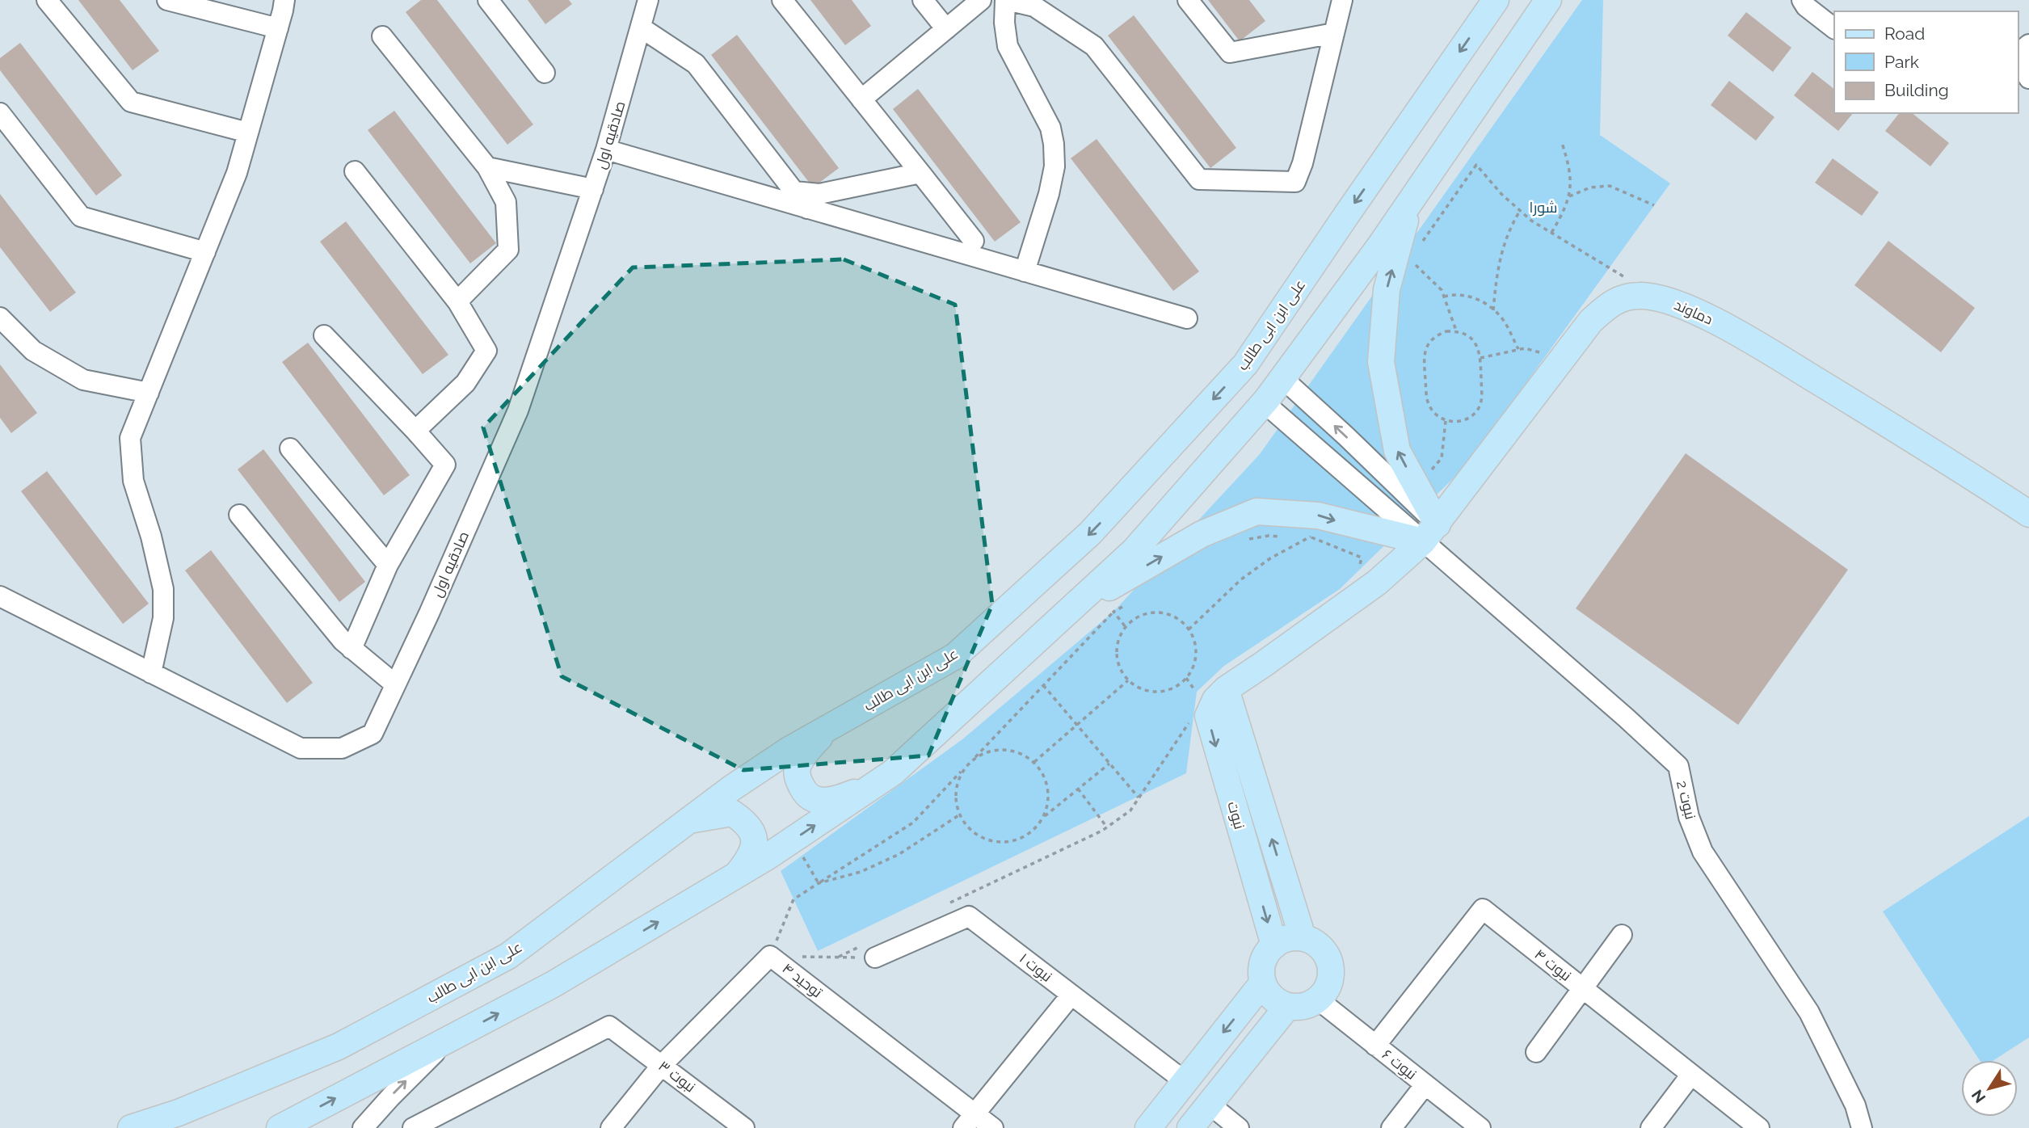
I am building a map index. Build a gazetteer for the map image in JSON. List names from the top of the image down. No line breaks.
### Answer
{"streets":{"main road":["دماوند","علی ابن ابی طالب","نبوت"],"street":["صادقیه اول","نبوت 2","نبوت ۴","نبوت ۱","توحید ۴","نبوت ۶","نبوت ۳"]},"crossings":[["دماوند","نبوت 2"],["دماوند","نبوت"],["نبوت 2","نبوت"],["نبوت","نبوت ۶"],["نبوت ۴","نبوت ۶"],["توحید ۴","نبوت ۳"]],"parks":["شورا"],"legend":["Road","Park","Building"],"north":"bottom left"}
